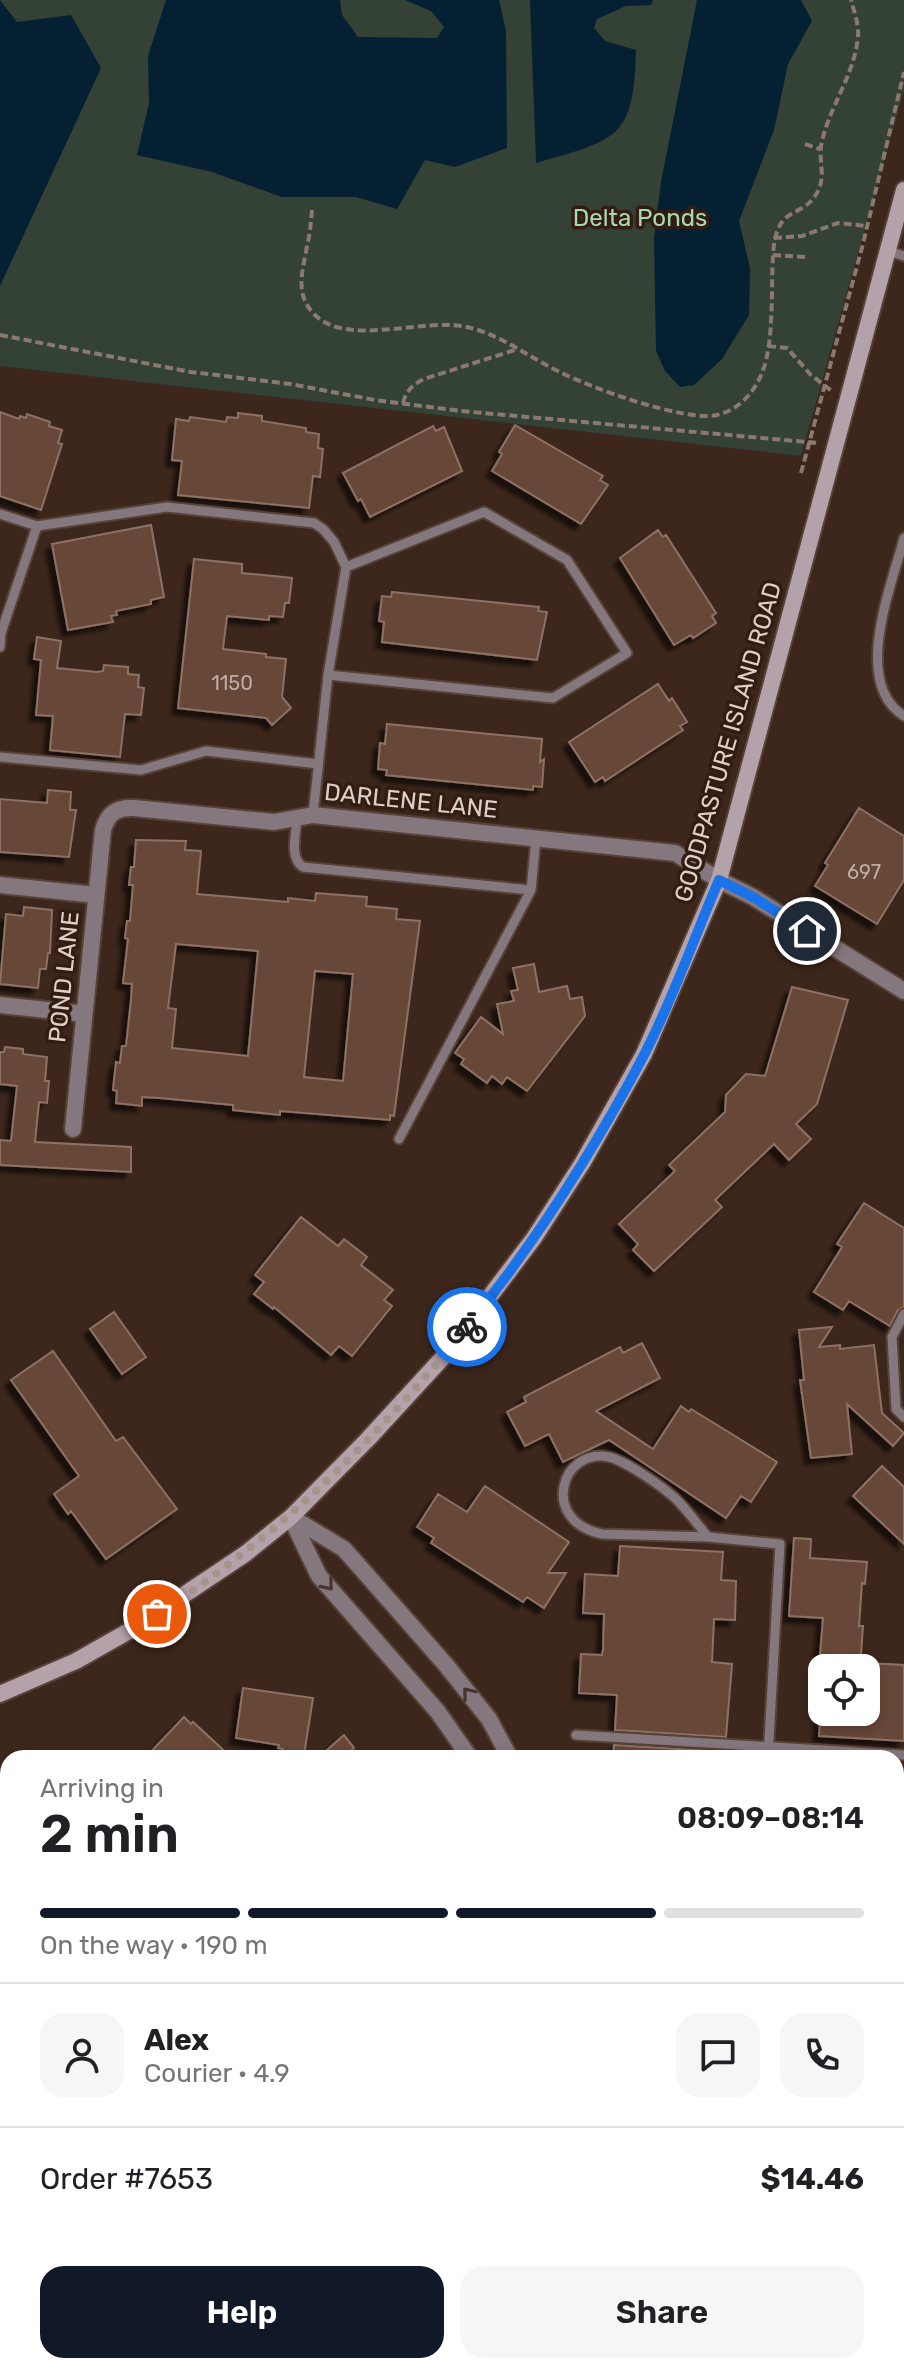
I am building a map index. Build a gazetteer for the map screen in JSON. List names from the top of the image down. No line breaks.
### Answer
{"streets":{"main road":["GOODPASTURE ISLAND ROAD"],"street":["DARLENE LANE","POND LANE"]},"crossings":[["GOODPASTURE ISLAND ROAD","DARLENE LANE"],["DARLENE LANE","POND LANE"]],"parks":["Delta Ponds"],"house_numbers":["1150","697"],"page":{"heading":["2 min","Arriving in","08:09–08:14"],"panel":["Alex","Courier · 4.9","Order #7653","$14.46"],"bar":"On the way · 190 m","buttons":["Help","Share"]}}
